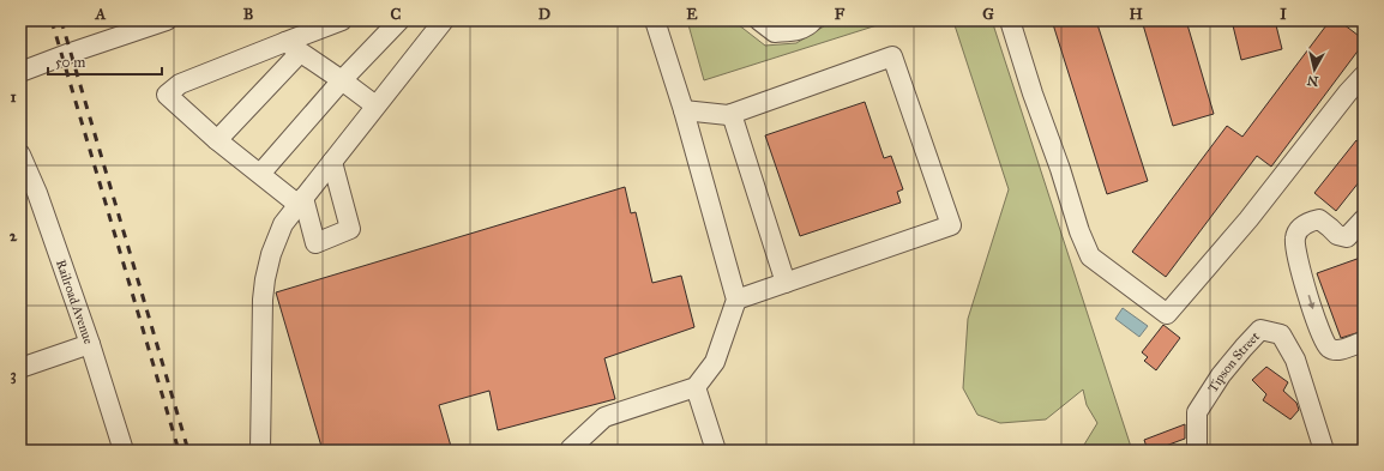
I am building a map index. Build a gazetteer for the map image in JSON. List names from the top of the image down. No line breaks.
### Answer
{"streets":{"street":["Railroad Avenue","Tipson Street"]},"scale_bar":"50 m","north":"bottom","grid":{"columns":["A","B","C","D","E","F","G","H","I"],"rows":["1","2","3"]}}
